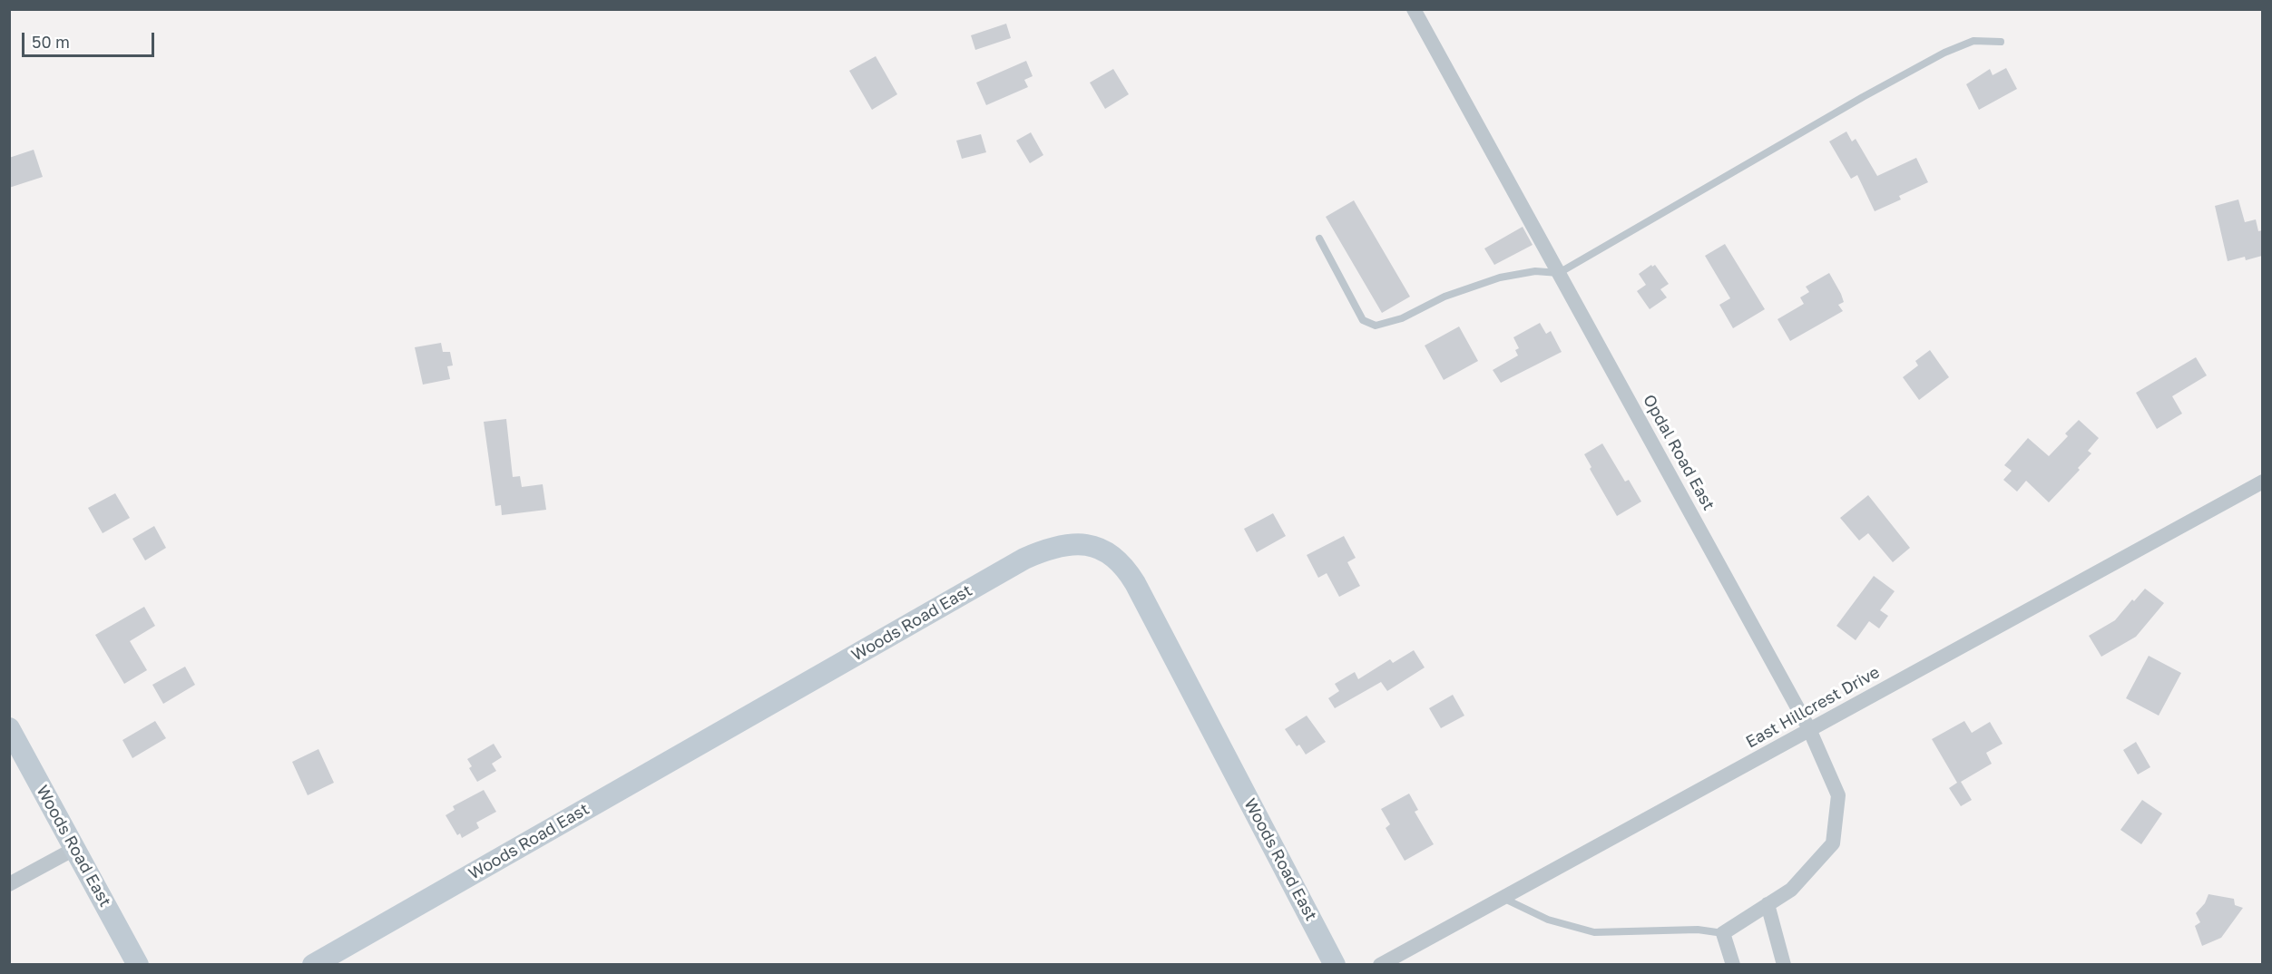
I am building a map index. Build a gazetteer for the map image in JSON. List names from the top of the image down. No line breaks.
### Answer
{"streets":{"main road":["Woods Road East"],"street":["Opdal Road East","East Hillcrest Drive"]},"crossings":[["Opdal Road East","East Hillcrest Drive"]],"scale_bar":"50 m"}
